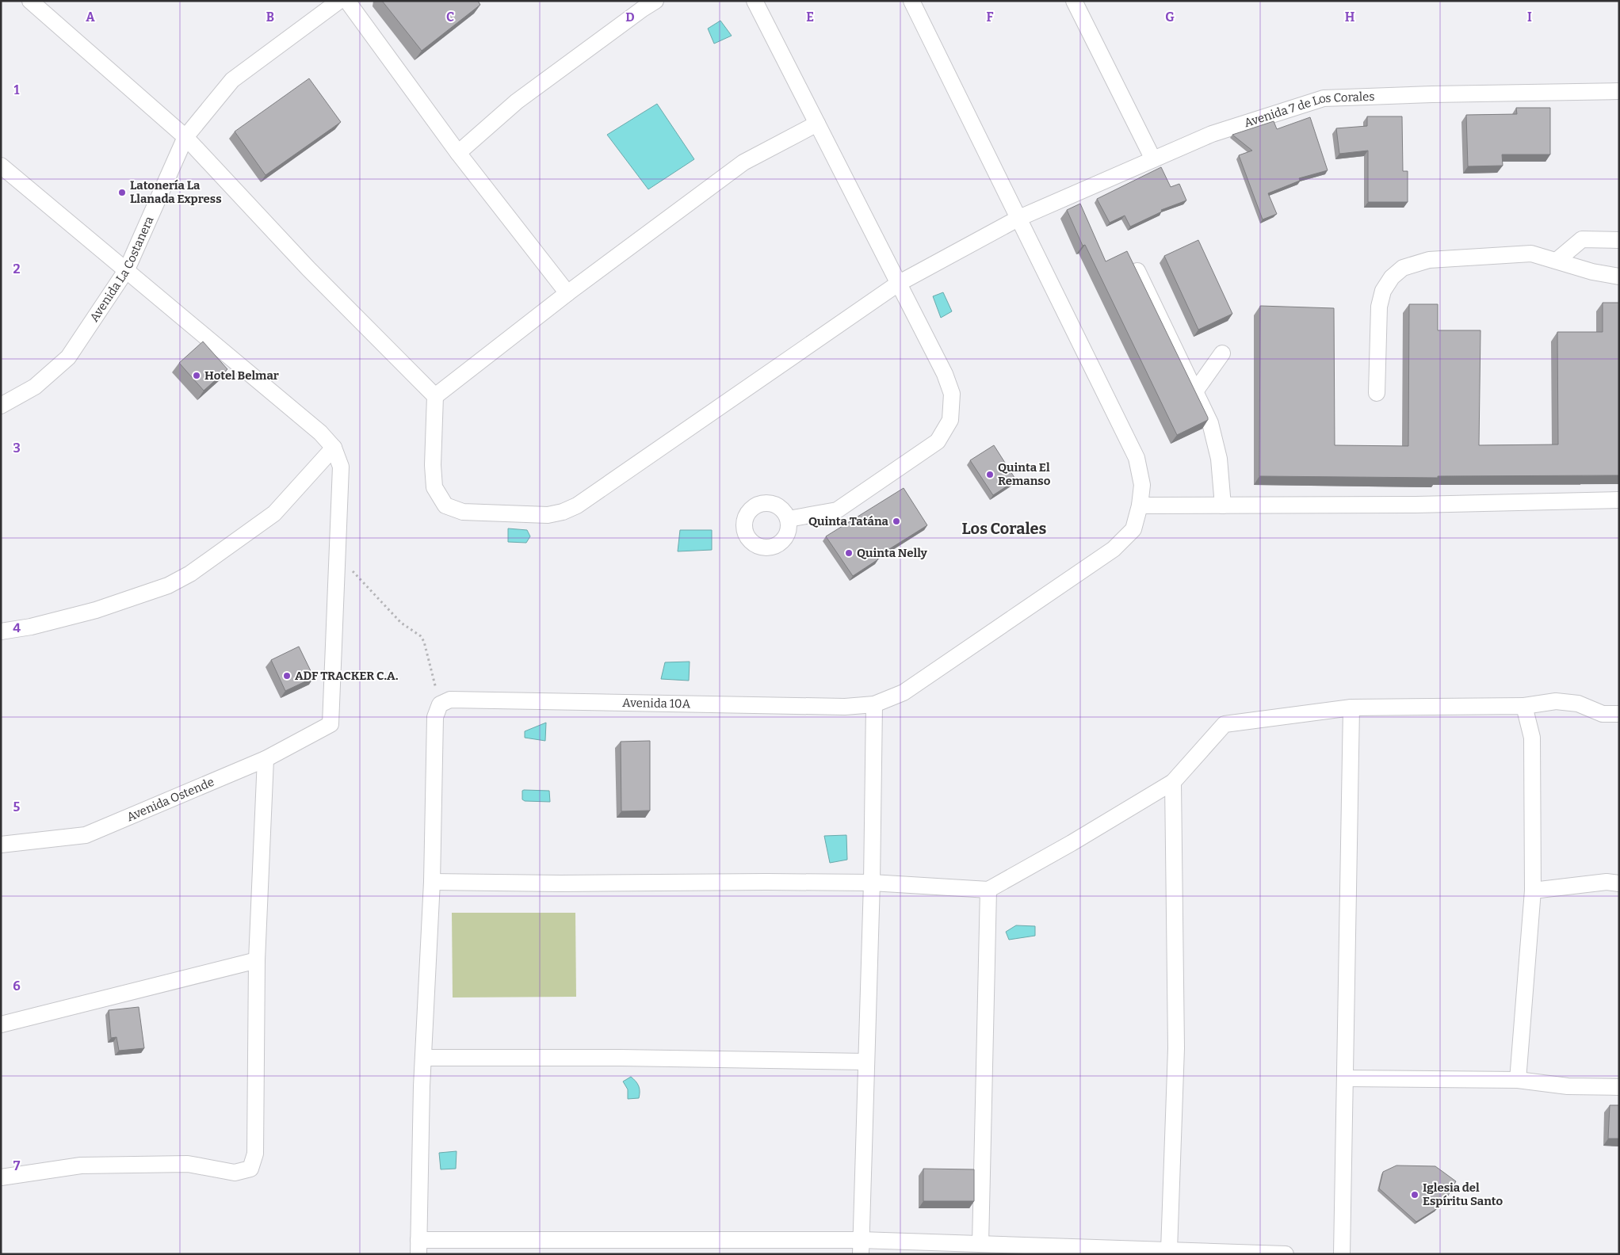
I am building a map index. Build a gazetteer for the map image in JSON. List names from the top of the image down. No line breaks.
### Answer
{"streets":{"street":["Avenida 7 de Los Corales","Avenida La Costanera","Avenida 10A","Avenida Ostende"]},"crossings":[["Avenida 7 de Los Corales","Avenida 10A"]],"districts":["Los Corales"],"places":["Latonería La Llanada Express","Hotel Belmar","Quinta El Remanso","Quinta Tatána","Quinta Nelly","ADF TRACKER C.A.","Iglesia del Espíritu Santo"],"grid":{"columns":["A","B","C","D","E","F","G","H","I"],"rows":["1","2","3","4","5","6","7"]}}
